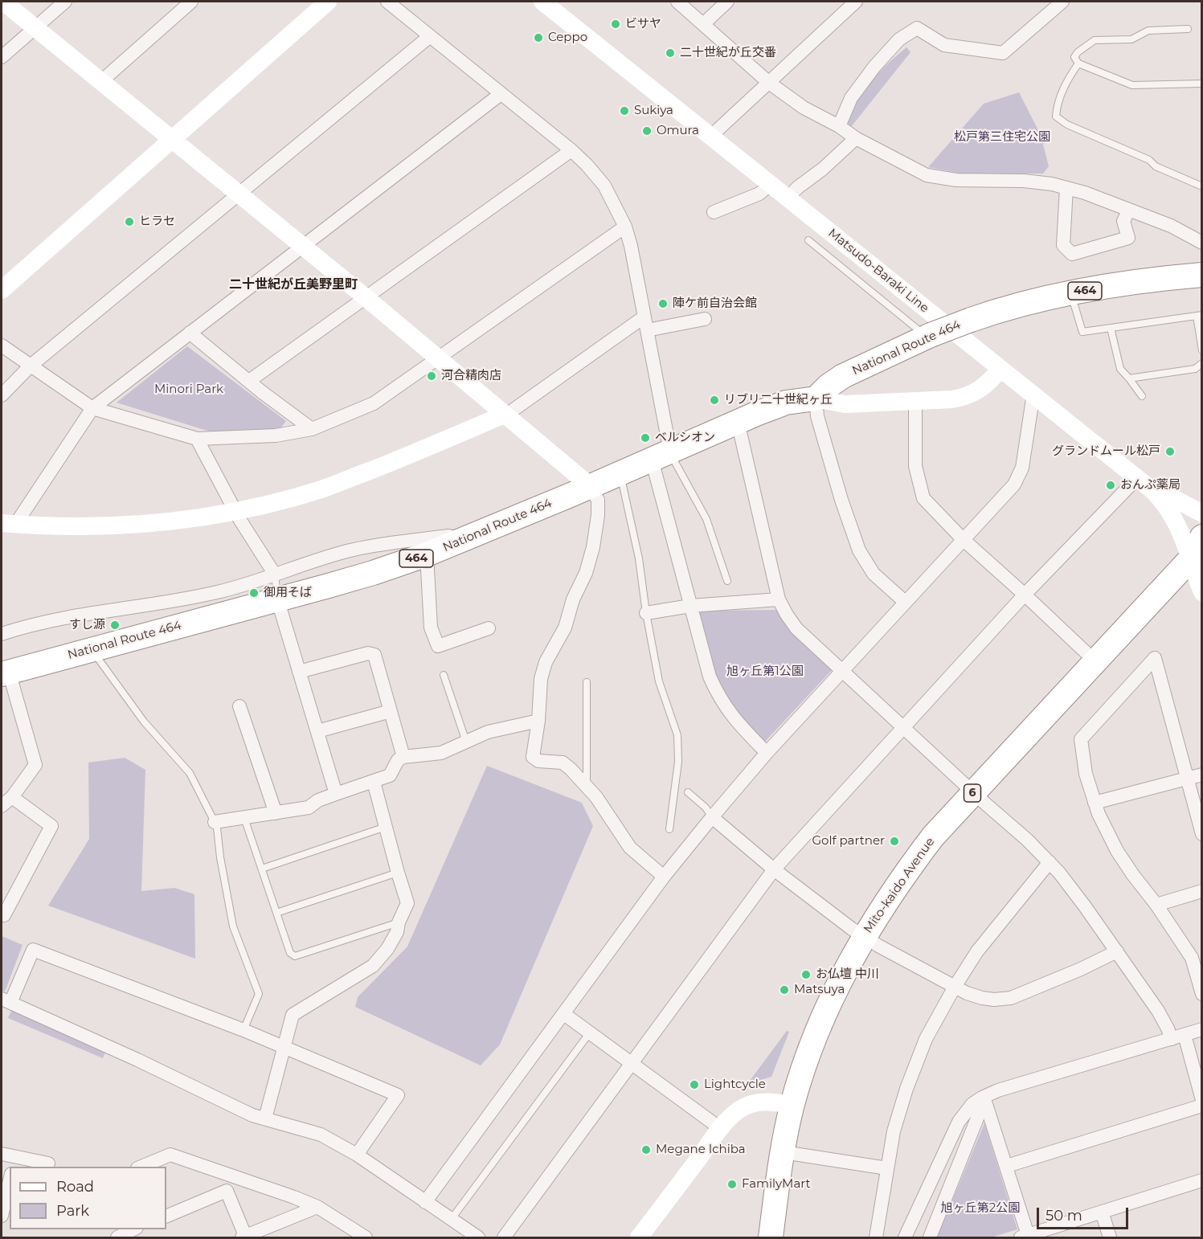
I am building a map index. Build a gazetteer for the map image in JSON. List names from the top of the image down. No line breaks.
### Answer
{"streets":{"highway":["464","National Route 464","6","Mito-kaido Avenue"],"street":["Matsudo-Baraki Line"]},"crossings":[["Matsudo-Baraki Line","Mito-kaido Avenue"],["464","National Route 464"]],"districts":["二十世紀が丘美野里町"],"parks":["松戸第三住宅公園","Minori Park","旭ヶ丘第1公園","旭ヶ丘第2公園"],"places":["ビサヤ","Ceppo","二十世紀が丘交番","Sukiya","Omura","ヒラセ","陣ケ前自治会館","河合精肉店","リブリ二十世紀ヶ丘","ベルシオン","グランドムール松戸","おんぷ薬局","御用そば","すし源","Golf partner","お仏壇 中川","Matsuya","Lightcycle","Megane Ichiba","FamilyMart"],"legend":["Road","Park"],"scale_bar":"50 m"}
